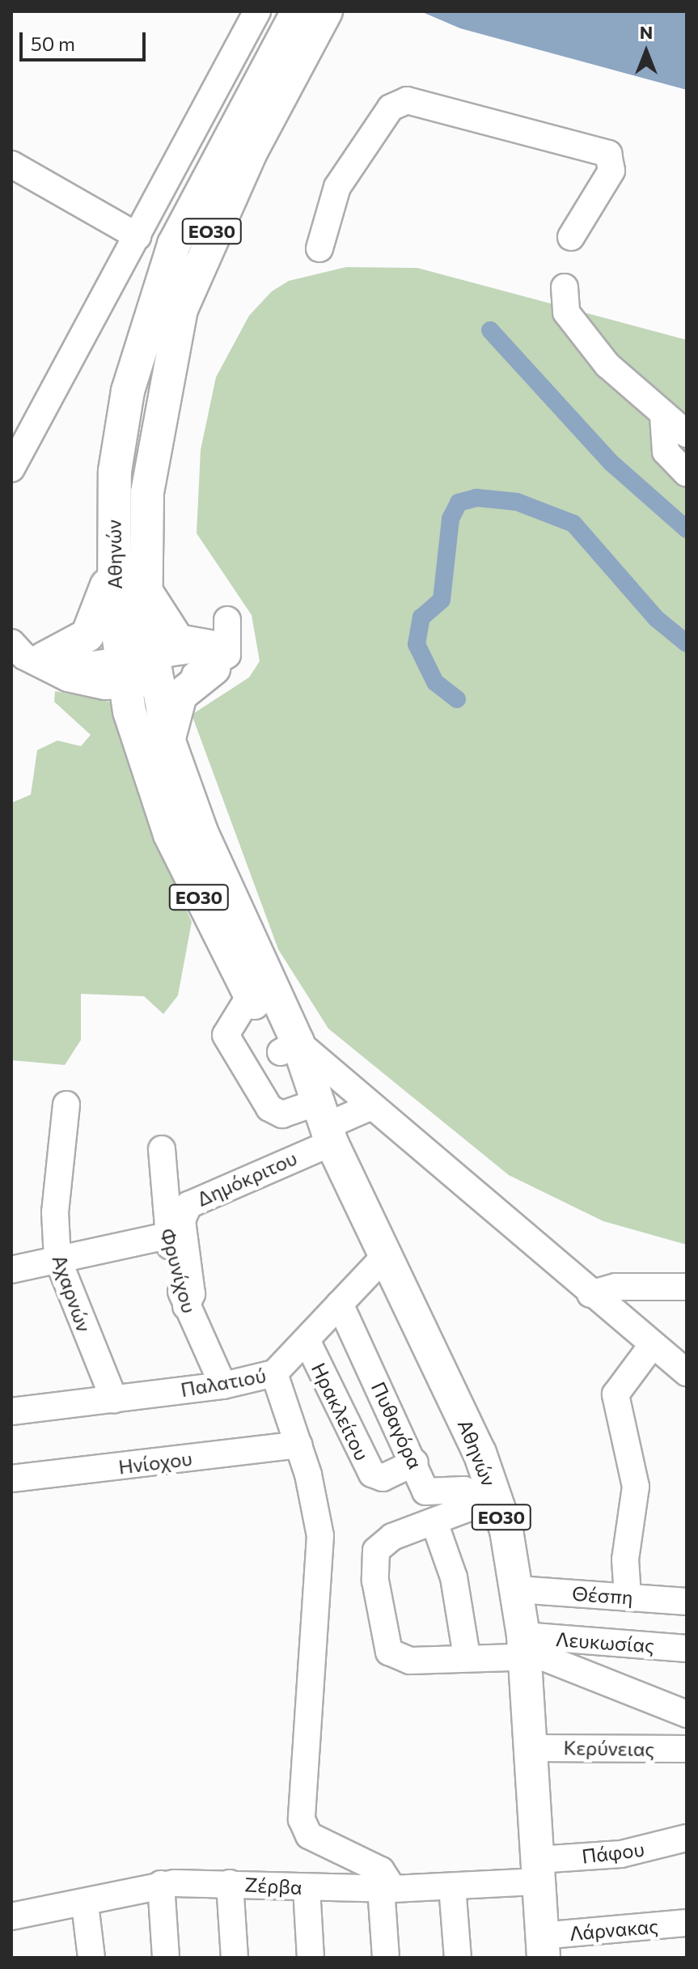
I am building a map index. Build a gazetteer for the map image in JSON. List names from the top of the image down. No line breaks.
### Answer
{"streets":{"main road":["ΕΟ30","Αθηνών"],"street":["Δημόκριτου","Φρυνίχου","Αχαρνών","Παλατιού","Ηρακλείτου","Πυθαγόρα","Ηνίοχου","Θέσπη","Λευκωσίας","Κερύνειας","Πάφου","Ζέρβα","Λάρνακας"]},"crossings":[["Αθηνών","Δημόκριτου"],["Αθηνών","Παλατιού"],["Αθηνών","Πυθαγόρα"],["Αθηνών","Θέσπη"],["Αθηνών","Λευκωσίας"],["Αθηνών","Κερύνειας"],["Αθηνών","Πάφου"],["Αθηνών","Ζέρβα"],["Αθηνών","Λάρνακας"],["Δημόκριτου","Φρυνίχου"],["Φρυνίχου","Παλατιού"],["Αχαρνών","Παλατιού"],["Παλατιού","Ηρακλείτου"],["Παλατιού","Πυθαγόρα"],["Ηρακλείτου","Πυθαγόρα"],["Πάφου","Ζέρβα"]],"scale_bar":"50 m","north":"top"}
